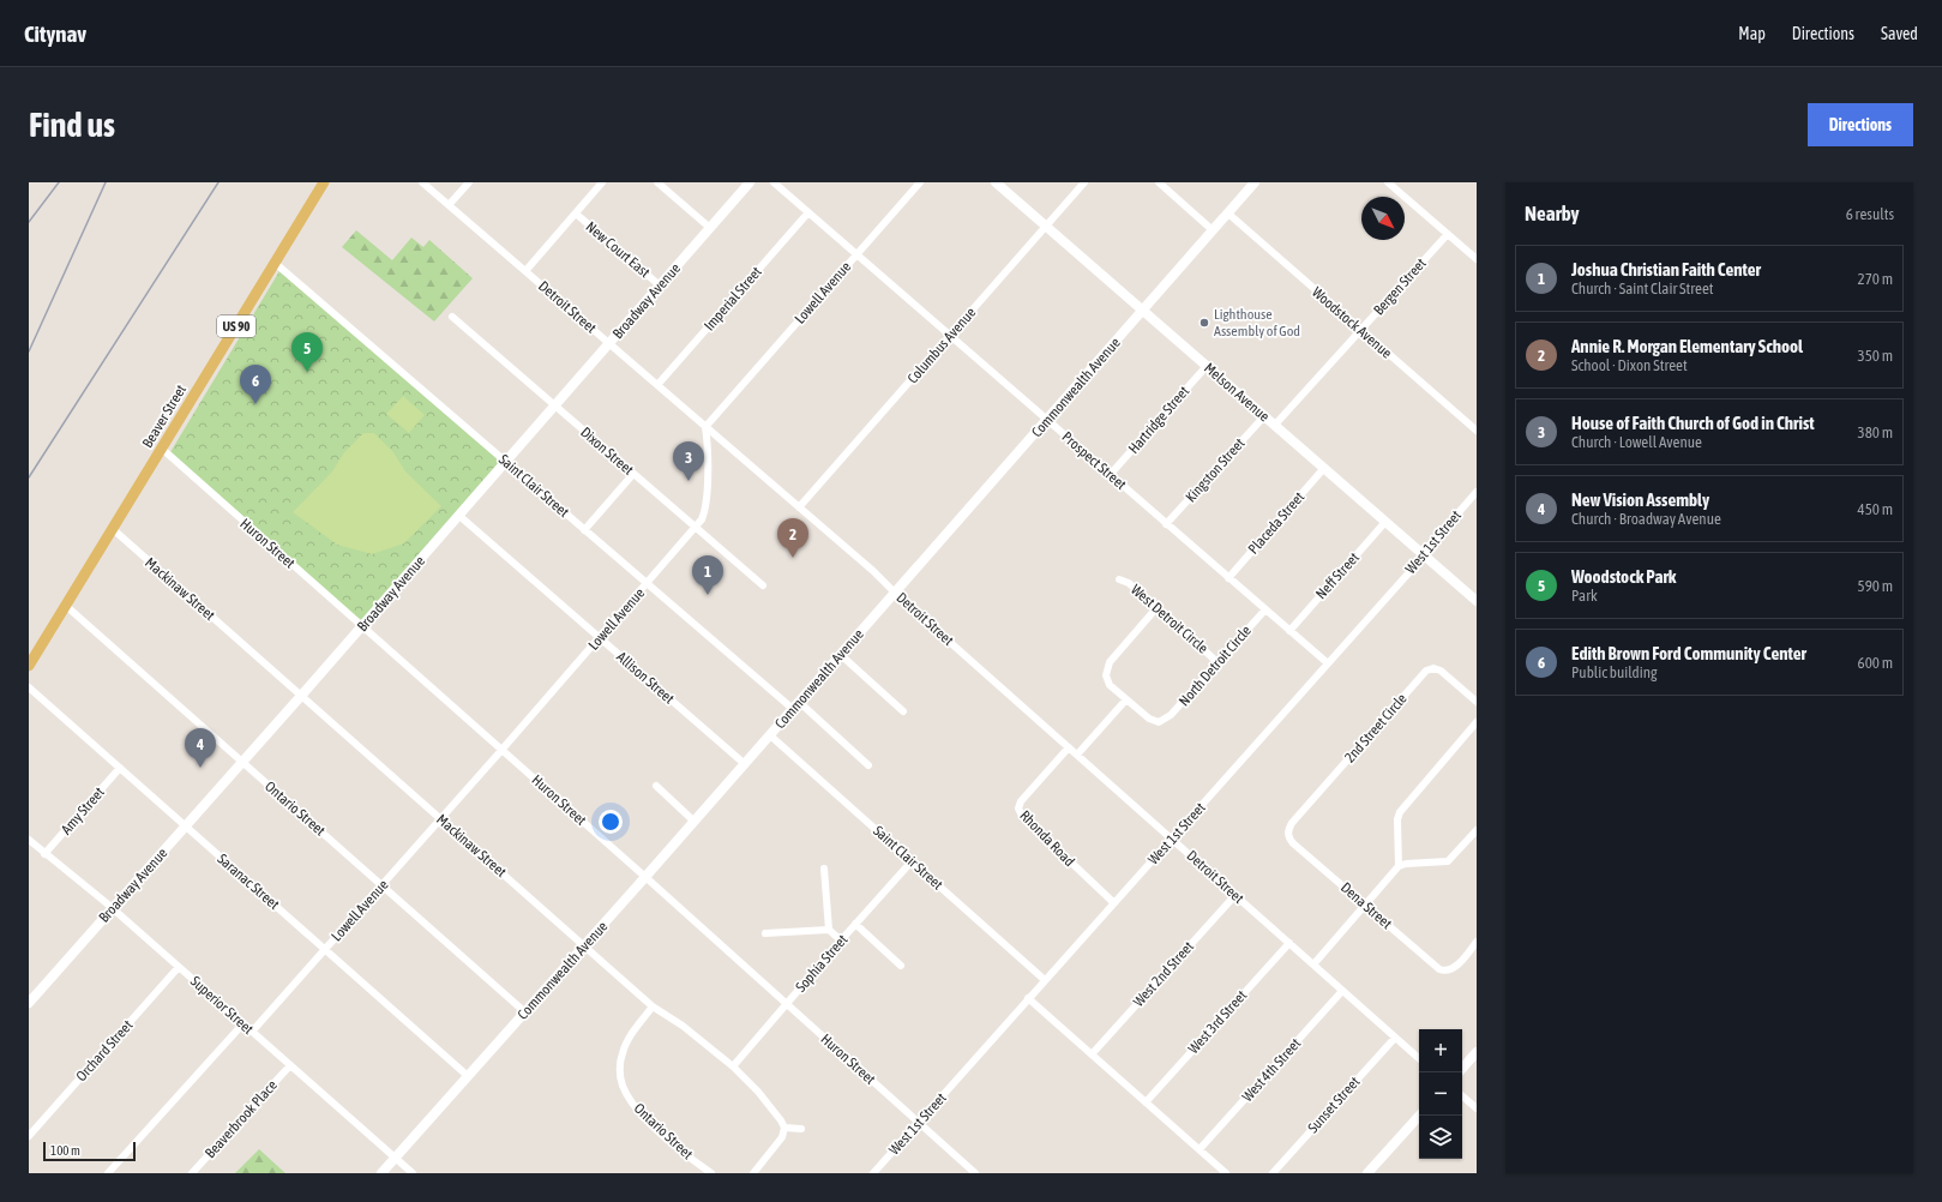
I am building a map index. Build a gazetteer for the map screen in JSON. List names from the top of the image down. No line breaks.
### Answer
{"streets":{"main road":["US 90","Beaver Street"],"street":["New Court East","Bergen Street","Lowell Avenue","Imperial Street","Broadway Avenue","Detroit Street","Woodstock Avenue","Columbus Avenue","Commonwealth Avenue","Melson Avenue","Hartridge Street","Dixon Street","Prospect Street","Kingston Street","Saint Clair Street","Placeda Street","West 1st Street","Huron Street","Neff Street","Mackinaw Street","West Detroit Circle","North Detroit Circle","Allison Street","2nd Street Circle","Ontario Street","Amy Street","Rhonda Road","Saranac Street","Dena Street","Sophia Street","West 2nd Street","Superior Street","West 3rd Street","Orchard Street","West 4th Street","Sunset Street","Beaverbrook Place"]},"crossings":[["New Court East","Broadway Avenue"],["Bergen Street","Woodstock Avenue"],["Bergen Street","Melson Avenue"],["Lowell Avenue","Detroit Street"],["Lowell Avenue","Dixon Street"],["Lowell Avenue","Prospect Street"],["Lowell Avenue","Saint Clair Street"],["Lowell Avenue","Huron Street"],["Lowell Avenue","Mackinaw Street"],["Lowell Avenue","Allison Street"],["Lowell Avenue","Ontario Street"],["Lowell Avenue","Saranac Street"],["Lowell Avenue","Superior Street"],["Imperial Street","Detroit Street"],["Imperial Street","Prospect Street"],["Broadway Avenue","Detroit Street"],["Broadway Avenue","Dixon Street"],["Broadway Avenue","Saint Clair Street"],["Broadway Avenue","Huron Street"],["Broadway Avenue","Mackinaw Street"],["Broadway Avenue","Allison Street"],["Broadway Avenue","Ontario Street"],["Broadway Avenue","Saranac Street"],["Broadway Avenue","Superior Street"],["Detroit Street","Columbus Avenue"],["Detroit Street","Commonwealth Avenue"],["Detroit Street","West 1st Street"],["Detroit Street","Rhonda Road"],["Detroit Street","West 2nd Street"],["Detroit Street","West 3rd Street"],["Detroit Street","West 4th Street"],["Detroit Street","Sunset Street"],["Woodstock Avenue","Commonwealth Avenue"],["Columbus Avenue","Melson Avenue"],["Columbus Avenue","Prospect Street"],["Commonwealth Avenue","Melson Avenue"],["Commonwealth Avenue","Prospect Street"],["Commonwealth Avenue","Saint Clair Street"],["Commonwealth Avenue","Huron Street"],["Commonwealth Avenue","Mackinaw Street"],["Commonwealth Avenue","Allison Street"],["Commonwealth Avenue","Ontario Street"],["Commonwealth Avenue","Saranac Street"],["Commonwealth Avenue","Superior Street"],["Melson Avenue","Hartridge Street"],["Melson Avenue","Kingston Street"],["Melson Avenue","Placeda Street"],["Melson Avenue","West 1st Street"],["Melson Avenue","Neff Street"],["Beaver Street","Saint Clair Street"],["Beaver Street","Huron Street"],["Beaver Street","Mackinaw Street"],["Beaver Street","Ontario Street"],["Hartridge Street","Prospect Street"],["Prospect Street","Kingston Street"],["Prospect Street","Placeda Street"],["Prospect Street","West 1st Street"],["Prospect Street","Neff Street"],["Prospect Street","North Detroit Circle"],["Saint Clair Street","West 1st Street"],["Saint Clair Street","Sophia Street"],["West 1st Street","Huron Street"],["West 1st Street","Rhonda Road"],["Huron Street","Sophia Street"],["Mackinaw Street","Ontario Street"],["Mackinaw Street","Sophia Street"],["West Detroit Circle","North Detroit Circle"],["2nd Street Circle","Dena Street"],["Amy Street","Saranac Street"],["Amy Street","Superior Street"],["Superior Street","Orchard Street"],["Superior Street","Beaverbrook Place"]],"places":["Lighthouse Assembly of God"],"scale_bar":"100 m","north":"bottom right","page":{"header":"Citynav","nav":["Map","Directions","Saved"],"buttons":"Directions","title":"Find us","heading":["Nearby","6 results"],"list":[{"mark":"1","name":"Joshua Christian Faith Center","note":"Church · Saint Clair Street","value":"270 m"},{"mark":"2","name":"Annie R. Morgan Elementary School","note":"School · Dixon Street","value":"350 m"},{"mark":"3","name":"House of Faith Church of God in Christ","note":"Church · Lowell Avenue","value":"380 m"},{"mark":"4","name":"New Vision Assembly","note":"Church · Broadway Avenue","value":"450 m"},{"mark":"5","name":"Woodstock Park","note":"Park","value":"590 m"},{"mark":"6","name":"Edith Brown Ford Community Center","note":"Public building","value":"600 m"}],"pins":["5","6","3","2","1","4"],"map_buttons":["+","−"],"scale":"100 m"}}
